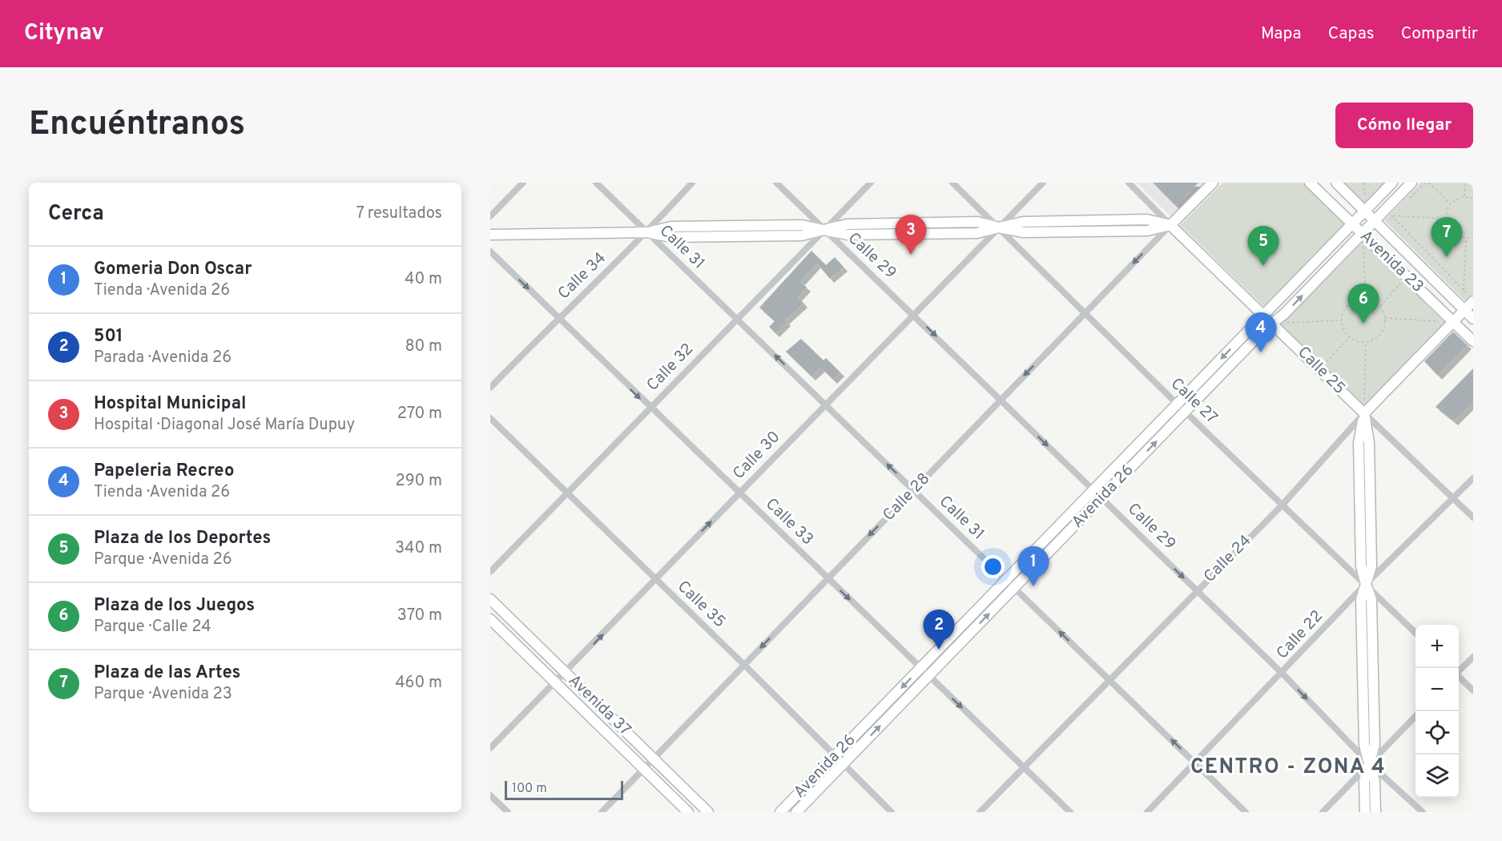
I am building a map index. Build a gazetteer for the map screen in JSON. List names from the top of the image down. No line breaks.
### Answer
{"streets":{"main road":["Avenida 23","Calle 25","Avenida 26","Calle 28","Calle 24","Avenida 37"],"street":["Calle 31","Calle 29","Calle 34","Calle 32","Calle 27","Calle 30","Calle 33","Calle 35","Calle 22"]},"crossings":[["Calle 31","Calle 34"],["Calle 31","Calle 32"],["Calle 31","Calle 30"],["Calle 31","Avenida 26"],["Calle 31","Calle 28"],["Calle 31","Calle 24"],["Calle 31","Calle 22"],["Calle 29","Calle 32"],["Calle 29","Calle 30"],["Calle 29","Avenida 26"],["Calle 29","Calle 28"],["Calle 29","Calle 24"],["Calle 29","Calle 22"],["Avenida 23","Avenida 26"],["Avenida 23","Calle 24"],["Calle 34","Calle 33"],["Calle 32","Calle 33"],["Calle 32","Calle 35"],["Calle 25","Avenida 26"],["Calle 25","Calle 28"],["Calle 25","Calle 24"],["Calle 25","Calle 22"],["Calle 27","Calle 30"],["Calle 27","Avenida 26"],["Calle 27","Calle 28"],["Calle 27","Calle 24"],["Calle 27","Calle 22"],["Calle 30","Calle 33"],["Calle 30","Calle 35"],["Calle 30","Avenida 37"],["Avenida 26","Calle 33"],["Avenida 26","Calle 35"],["Calle 28","Calle 33"],["Calle 28","Calle 35"],["Calle 28","Avenida 37"],["Calle 33","Calle 24"]],"one_way":["Calle 31","Calle 29","Calle 28","Calle 33"],"districts":["CENTRO - ZONA 4"],"scale_bar":"100 m","page":{"header":"Citynav","nav":["Mapa","Capas","Compartir"],"buttons":"Cómo llegar","title":"Encuéntranos","heading":["Cerca","7 resultados"],"pins":["3","7","5","6","4","1","2"],"list":[{"mark":"1","name":"Gomeria Don Oscar","note":"Tienda · Avenida 26","value":"40 m"},{"mark":"2","name":"501","note":"Parada · Avenida 26","value":"80 m"},{"mark":"3","name":"Hospital Municipal","note":"Hospital · Diagonal José María Dupuy","value":"270 m"},{"mark":"4","name":"Papeleria Recreo","note":"Tienda · Avenida 26","value":"290 m"},{"mark":"5","name":"Plaza de los Deportes","note":"Parque · Avenida 26","value":"340 m"},{"mark":"6","name":"Plaza de los Juegos","note":"Parque · Calle 24","value":"370 m"},{"mark":"7","name":"Plaza de las Artes","note":"Parque · Avenida 23","value":"460 m"}],"map_buttons":["+","−"],"scale":"100 m"}}
